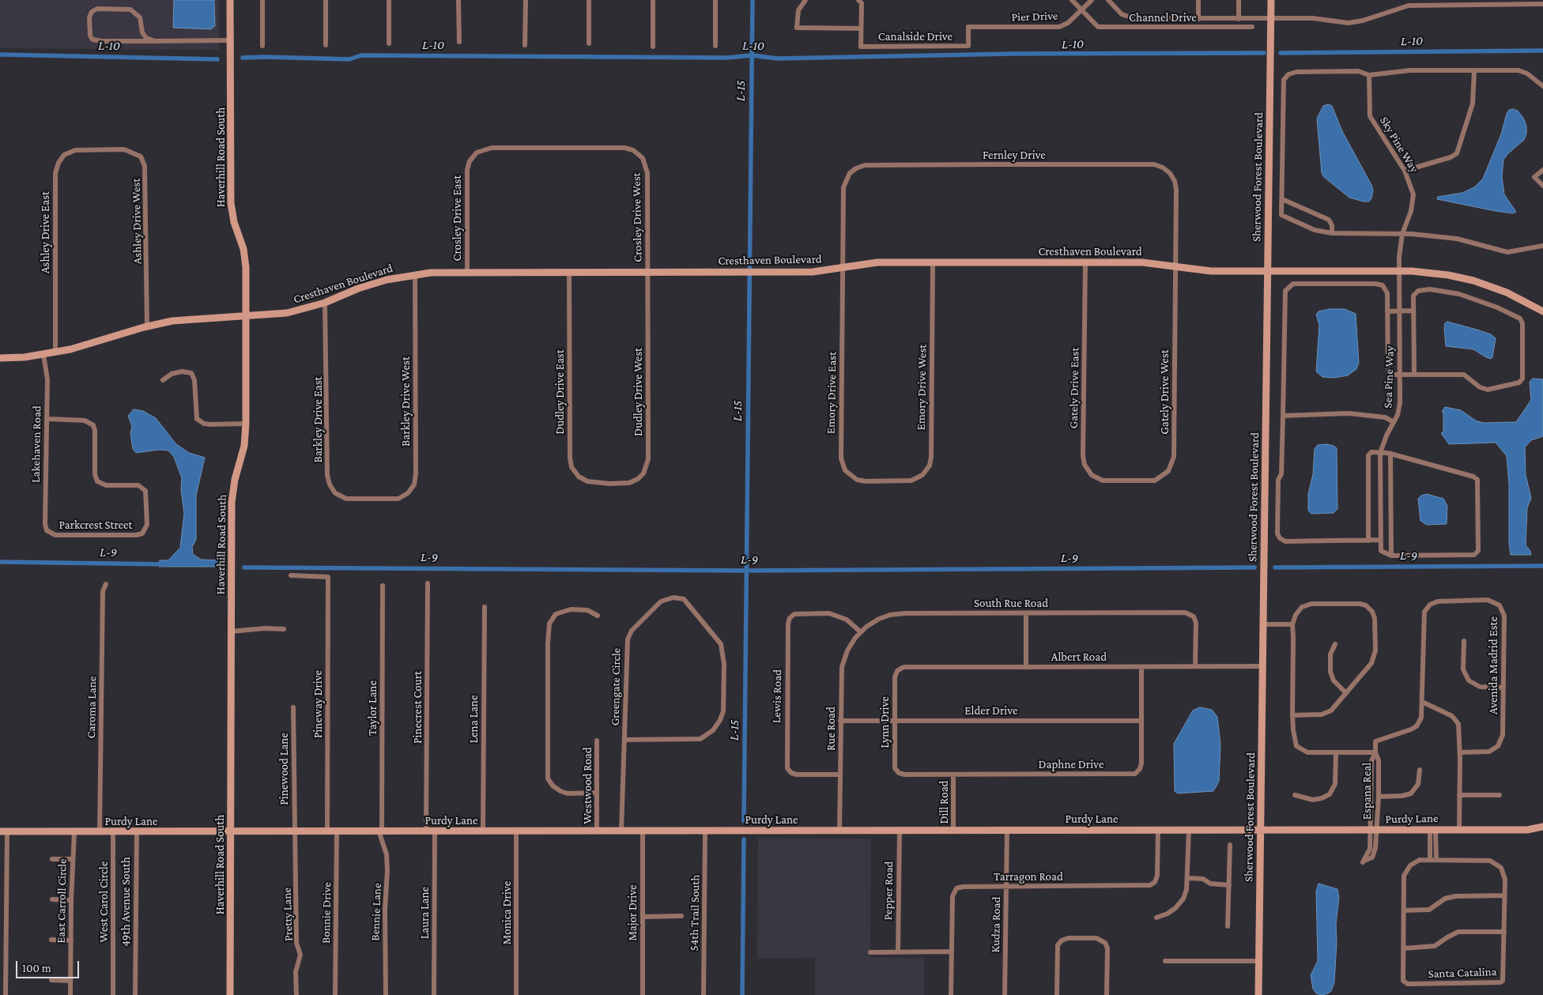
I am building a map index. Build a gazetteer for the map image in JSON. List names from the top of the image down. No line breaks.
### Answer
{"streets":{"street":["Pier Drive","Channel Drive","Canalside Drive","Sky Pine Way","Fernley Drive","Haverhill Road South","Sherwood Forest Boulevard","Crosley Drive West","Crosley Drive East","Ashley Drive West","Ashley Drive East","Cresthaven Boulevard","Sea Pine Way","Emory Drive West","Gately Drive East","Dudley Drive East","Dudley Drive West","Gately Drive West","Emory Drive East","Barkley Drive West","Barkley Drive East","Lakehaven Road","Parkcrest Street","South Rue Road","Albert Road","Avenida Madrid Este","Greengate Circle","Lewis Road","Pineway Drive","Caroma Lane","Pinecrest Court","Taylor Lane","Elder Drive","Lena Lane","Lynn Drive","Rue Road","Daphne Drive","Pinewood Lane","Westwood Road","Espana Real","Dill Road","Purdy Lane","Tarragon Road","Pepper Road","East Carroll Circle","West Carol Circle","49th Avenue South","Bennie Lane","Bonnie Drive","Laura Lane","Monica Drive","Major Drive","54th Trail South","Pretty Lane","Kudza Road","Santa Catalina"]},"crossings":[["Pier Drive","Channel Drive"],["Pier Drive","Canalside Drive"],["Sky Pine Way","Cresthaven Boulevard"],["Sky Pine Way","Sea Pine Way"],["Fernley Drive","Gately Drive West"],["Fernley Drive","Emory Drive East"],["Haverhill Road South","Cresthaven Boulevard"],["Haverhill Road South","Purdy Lane"],["Sherwood Forest Boulevard","Cresthaven Boulevard"],["Sherwood Forest Boulevard","Albert Road"],["Sherwood Forest Boulevard","Purdy Lane"],["Crosley Drive West","Crosley Drive East"],["Crosley Drive West","Cresthaven Boulevard"],["Crosley Drive West","Dudley Drive West"],["Crosley Drive East","Cresthaven Boulevard"],["Ashley Drive West","Ashley Drive East"],["Ashley Drive West","Cresthaven Boulevard"],["Ashley Drive East","Cresthaven Boulevard"],["Cresthaven Boulevard","Sea Pine Way"],["Cresthaven Boulevard","Emory Drive West"],["Cresthaven Boulevard","Gately Drive East"],["Cresthaven Boulevard","Dudley Drive East"],["Cresthaven Boulevard","Dudley Drive West"],["Cresthaven Boulevard","Gately Drive West"],["Cresthaven Boulevard","Emory Drive East"],["Cresthaven Boulevard","Barkley Drive West"],["Cresthaven Boulevard","Barkley Drive East"],["Cresthaven Boulevard","Lakehaven Road"],["Emory Drive West","Emory Drive East"],["Gately Drive East","Gately Drive West"],["Dudley Drive East","Dudley Drive West"],["Barkley Drive West","Barkley Drive East"],["Lakehaven Road","Parkcrest Street"],["South Rue Road","Albert Road"],["South Rue Road","Lewis Road"],["South Rue Road","Rue Road"],["Albert Road","Lynn Drive"],["Albert Road","Daphne Drive"],["Avenida Madrid Este","Espana Real"],["Greengate Circle","Purdy Lane"],["Lewis Road","Rue Road"],["Pineway Drive","Purdy Lane"],["Caroma Lane","Purdy Lane"],["Pinecrest Court","Purdy Lane"],["Taylor Lane","Purdy Lane"],["Taylor Lane","Bennie Lane"],["Elder Drive","Lynn Drive"],["Elder Drive","Rue Road"],["Elder Drive","Daphne Drive"],["Lena Lane","Purdy Lane"],["Lynn Drive","Daphne Drive"],["Rue Road","Purdy Lane"],["Daphne Drive","Dill Road"],["Pinewood Lane","Purdy Lane"],["Pinewood Lane","Pretty Lane"],["Westwood Road","Purdy Lane"],["Espana Real","Purdy Lane"],["Dill Road","Purdy Lane"],["Purdy Lane","Tarragon Road"],["Purdy Lane","Pepper Road"],["Purdy Lane","East Carroll Circle"],["Purdy Lane","West Carol Circle"],["Purdy Lane","49th Avenue South"],["Purdy Lane","Bennie Lane"],["Purdy Lane","Bonnie Drive"],["Purdy Lane","Laura Lane"],["Purdy Lane","Monica Drive"],["Purdy Lane","Major Drive"],["Purdy Lane","54th Trail South"],["Purdy Lane","Pretty Lane"],["Purdy Lane","Kudza Road"],["Tarragon Road","Kudza Road"]],"water":["L-10","L-15","L-9"],"scale_bar":"100 m"}
